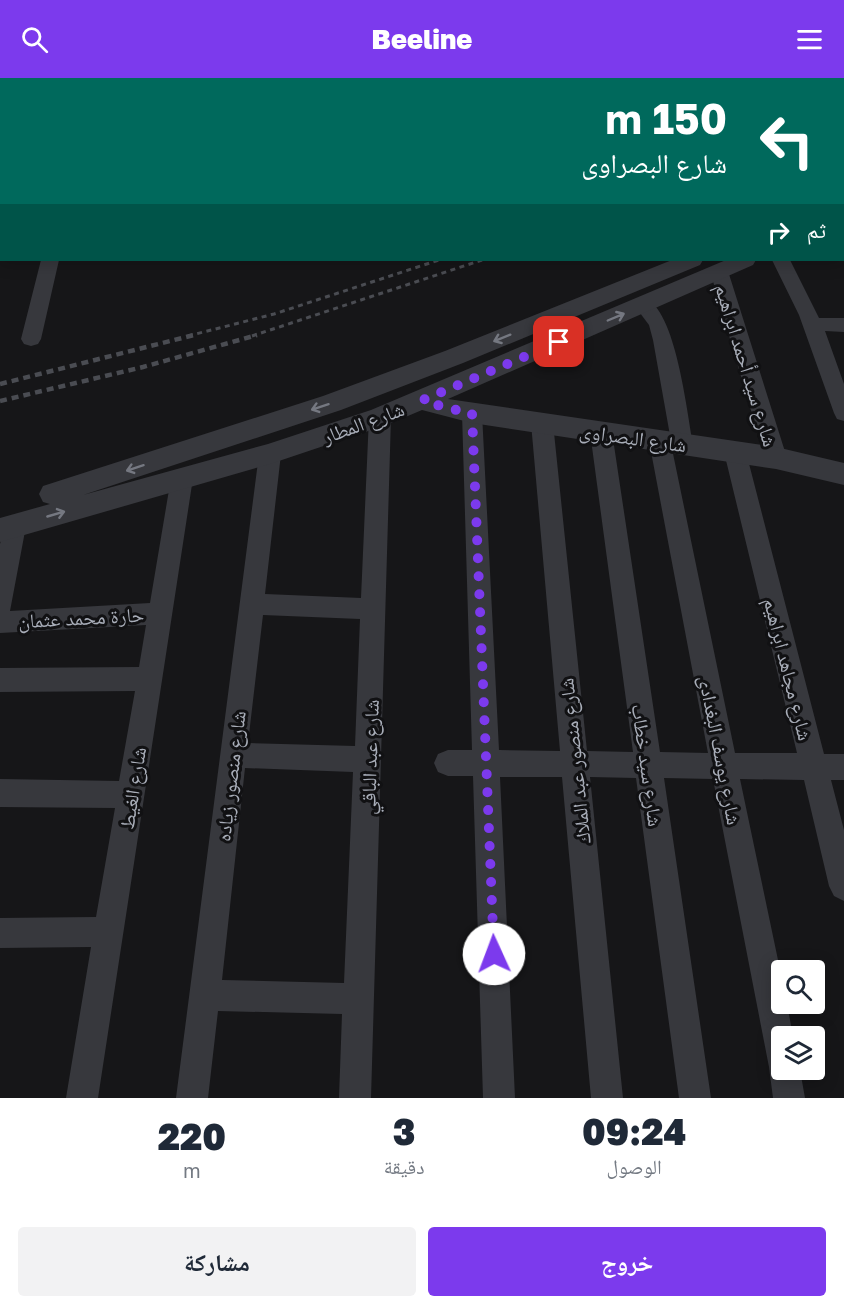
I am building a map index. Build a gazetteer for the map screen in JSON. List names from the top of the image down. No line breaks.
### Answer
{"streets":{"street":["شارع سيد أحمد ابراهيم","شارع المطار","شارع البصراوى","حارة محمد عثمان","شارع مجاهد ابراهيم","شارع يوسف البغدادى","شارع عبد الباقي","شارع منصور عبد الملاك","شارع سيد خطاب","شارع منصور زياده","شارع الغيط"]},"crossings":[["شارع سيد أحمد ابراهيم","شارع المطار"],["شارع سيد أحمد ابراهيم","شارع البصراوى"],["شارع المطار","شارع البصراوى"],["شارع المطار","شارع يوسف البغدادى"],["شارع المطار","شارع عبد الباقي"],["شارع المطار","شارع منصور زياده"],["شارع المطار","شارع الغيط"],["شارع البصراوى","شارع مجاهد ابراهيم"],["شارع البصراوى","شارع يوسف البغدادى"],["شارع البصراوى","شارع منصور عبد الملاك"],["شارع البصراوى","شارع سيد خطاب"],["حارة محمد عثمان","شارع الغيط"]],"page":{"header":"Beeline","turn":["150 m","شارع البصراوى"],"then":"ثم","eta":["09:24","الوصول","3","دقيقة","220","m"],"buttons":["خروج","مشاركة"]}}
